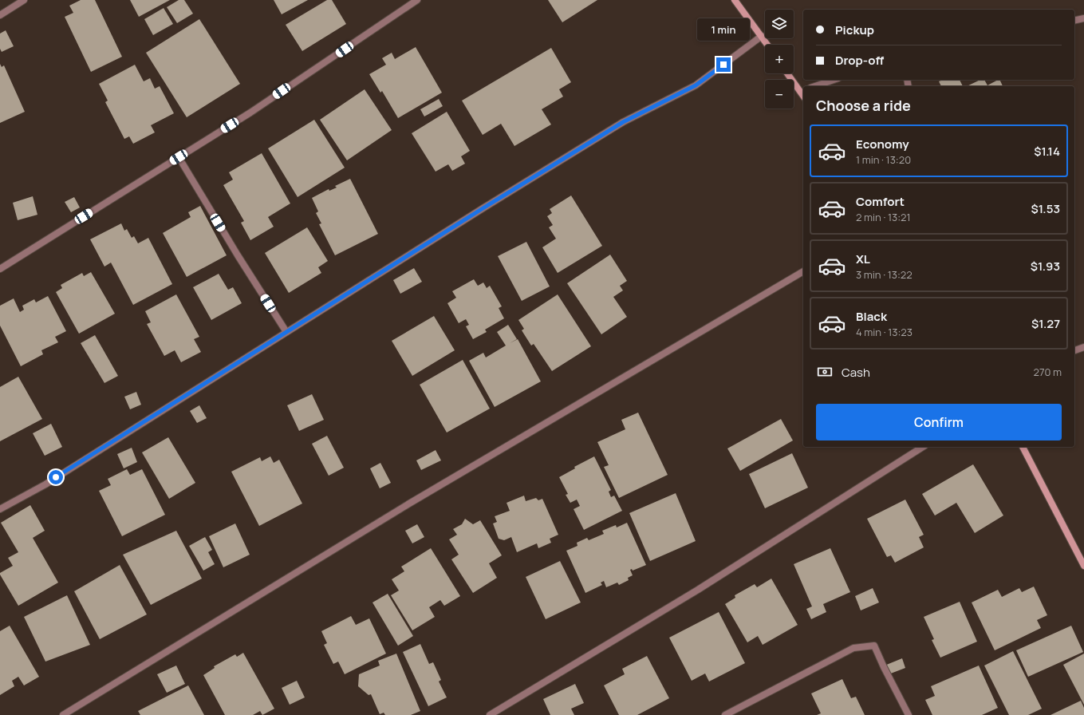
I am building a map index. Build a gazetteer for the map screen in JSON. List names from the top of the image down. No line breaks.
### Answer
{"page":{"map_buttons":["+","−"],"banner":["Pickup","Drop-off"],"bubble":"1 min","heading":"Choose a ride","list":[{"name":"Economy","note":"1 min · 13:20","value":"$1.14"},{"name":"Comfort","note":"2 min · 13:21","value":"$1.53"},{"name":"XL","note":"3 min · 13:22","value":"$1.93"},{"name":"Black","note":"4 min · 13:23","value":"$1.27"}],"pay":["Cash","270 m"],"buttons":"Confirm"}}
